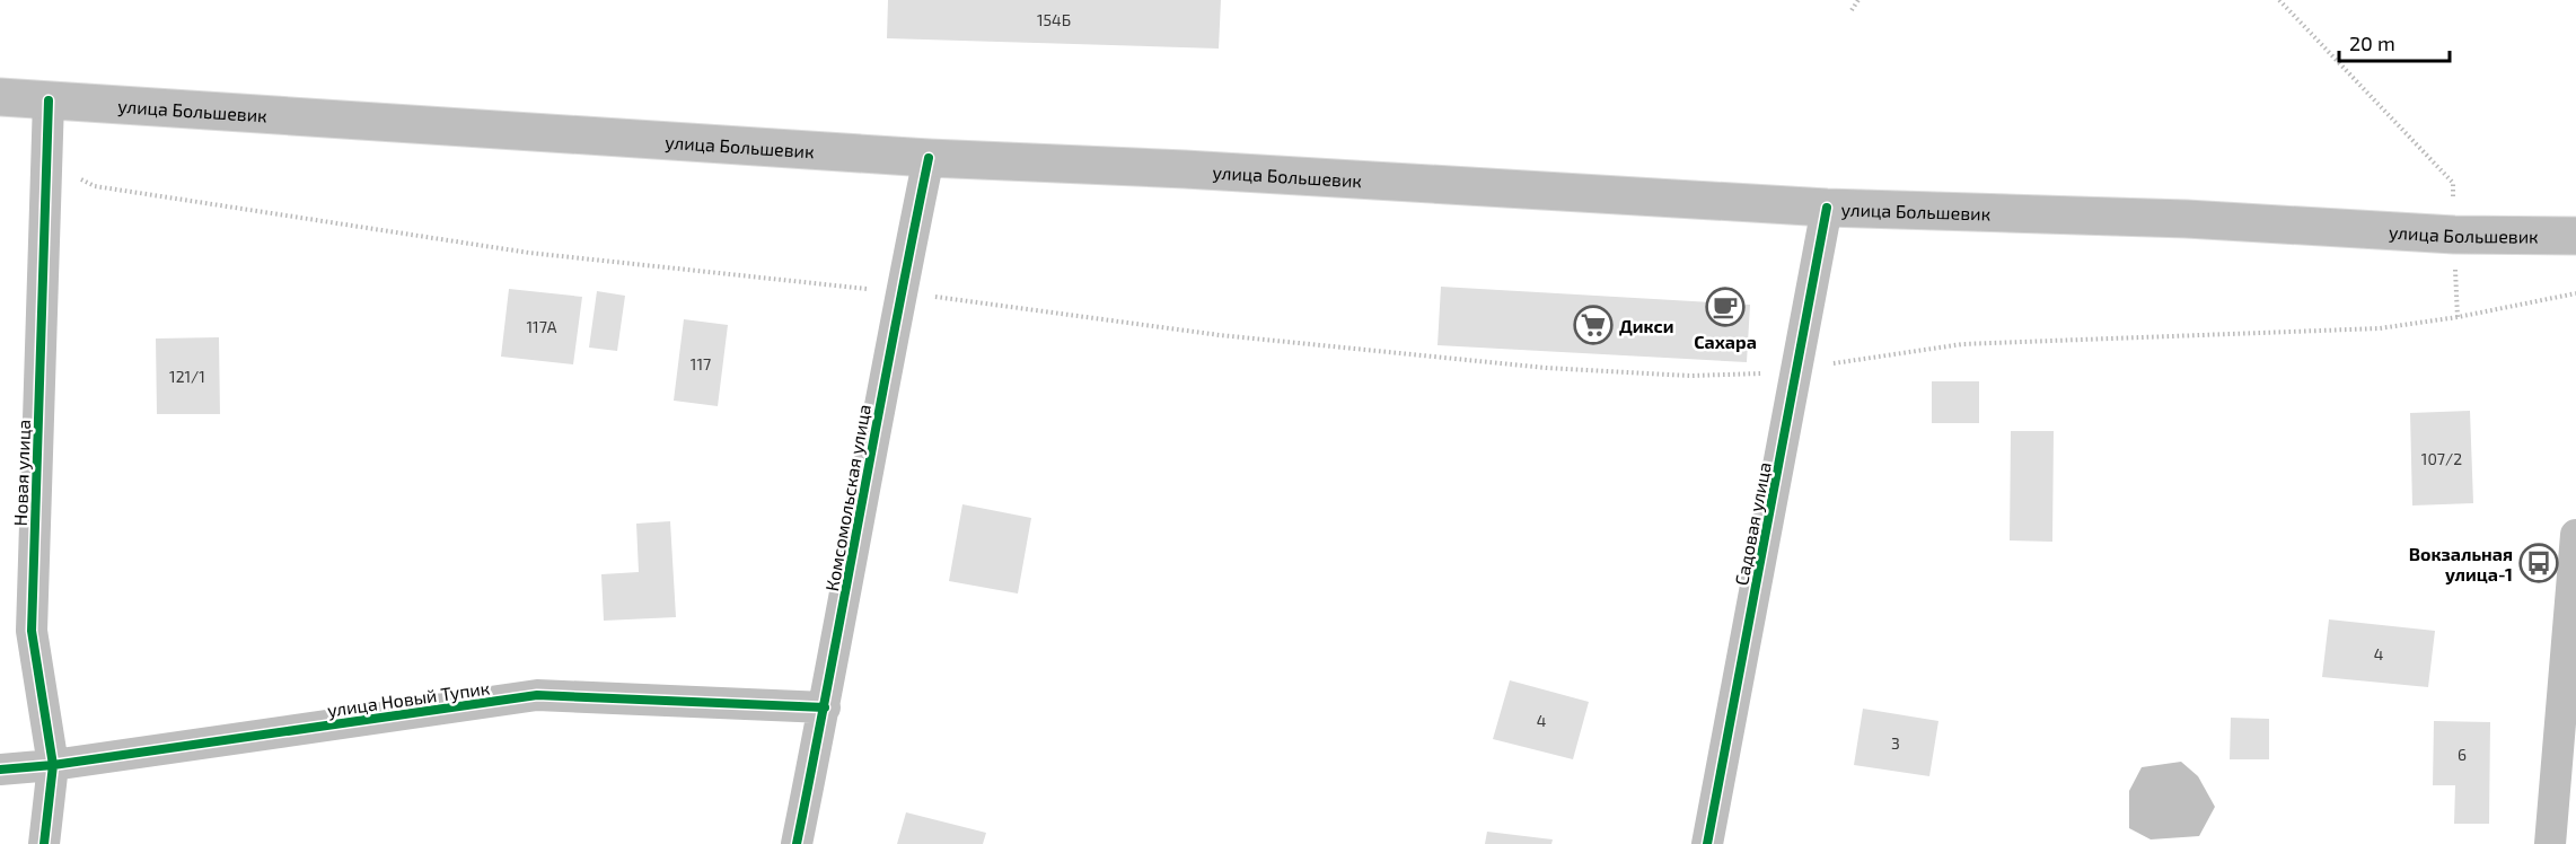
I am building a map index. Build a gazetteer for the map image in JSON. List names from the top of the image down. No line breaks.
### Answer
{"streets":{"main road":["улица Большевик"],"street":["Новая улица","Комсомольская улица","Садовая улица","улица Новый Тупик"]},"crossings":[["улица Большевик","Новая улица"],["улица Большевик","Комсомольская улица"],["улица Большевик","Садовая улица"],["Новая улица","улица Новый Тупик"],["Комсомольская улица","улица Новый Тупик"]],"places":{"cafe":["Сахара"],"supermarket":["Дикси"],"bus stop":["Вокзальная улица-1"]},"house_numbers":["154Б","117А","117","121/1","107/2","4","4","3","6"],"scale_bar":"20 m"}
